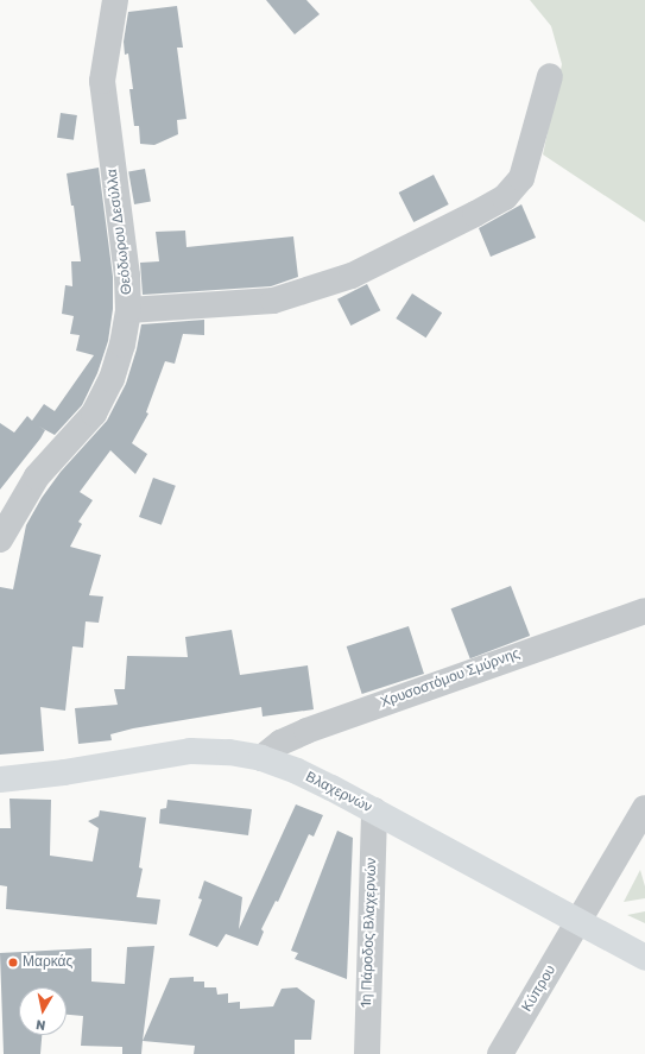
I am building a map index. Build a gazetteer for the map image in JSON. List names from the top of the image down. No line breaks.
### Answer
{"streets":{"main road":["Βλαχερνών"],"street":["Θεόδωρου Δεσύλλα","Χρυσοστόμου Σμύρνης","1η Πάροδος Βλαχερνών","Κύπρου"]},"crossings":[["Χρυσοστόμου Σμύρνης","Βλαχερνών"],["Βλαχερνών","1η Πάροδος Βλαχερνών"],["Βλαχερνών","Κύπρου"]],"places":["Μαρκάς"],"north":"bottom"}
